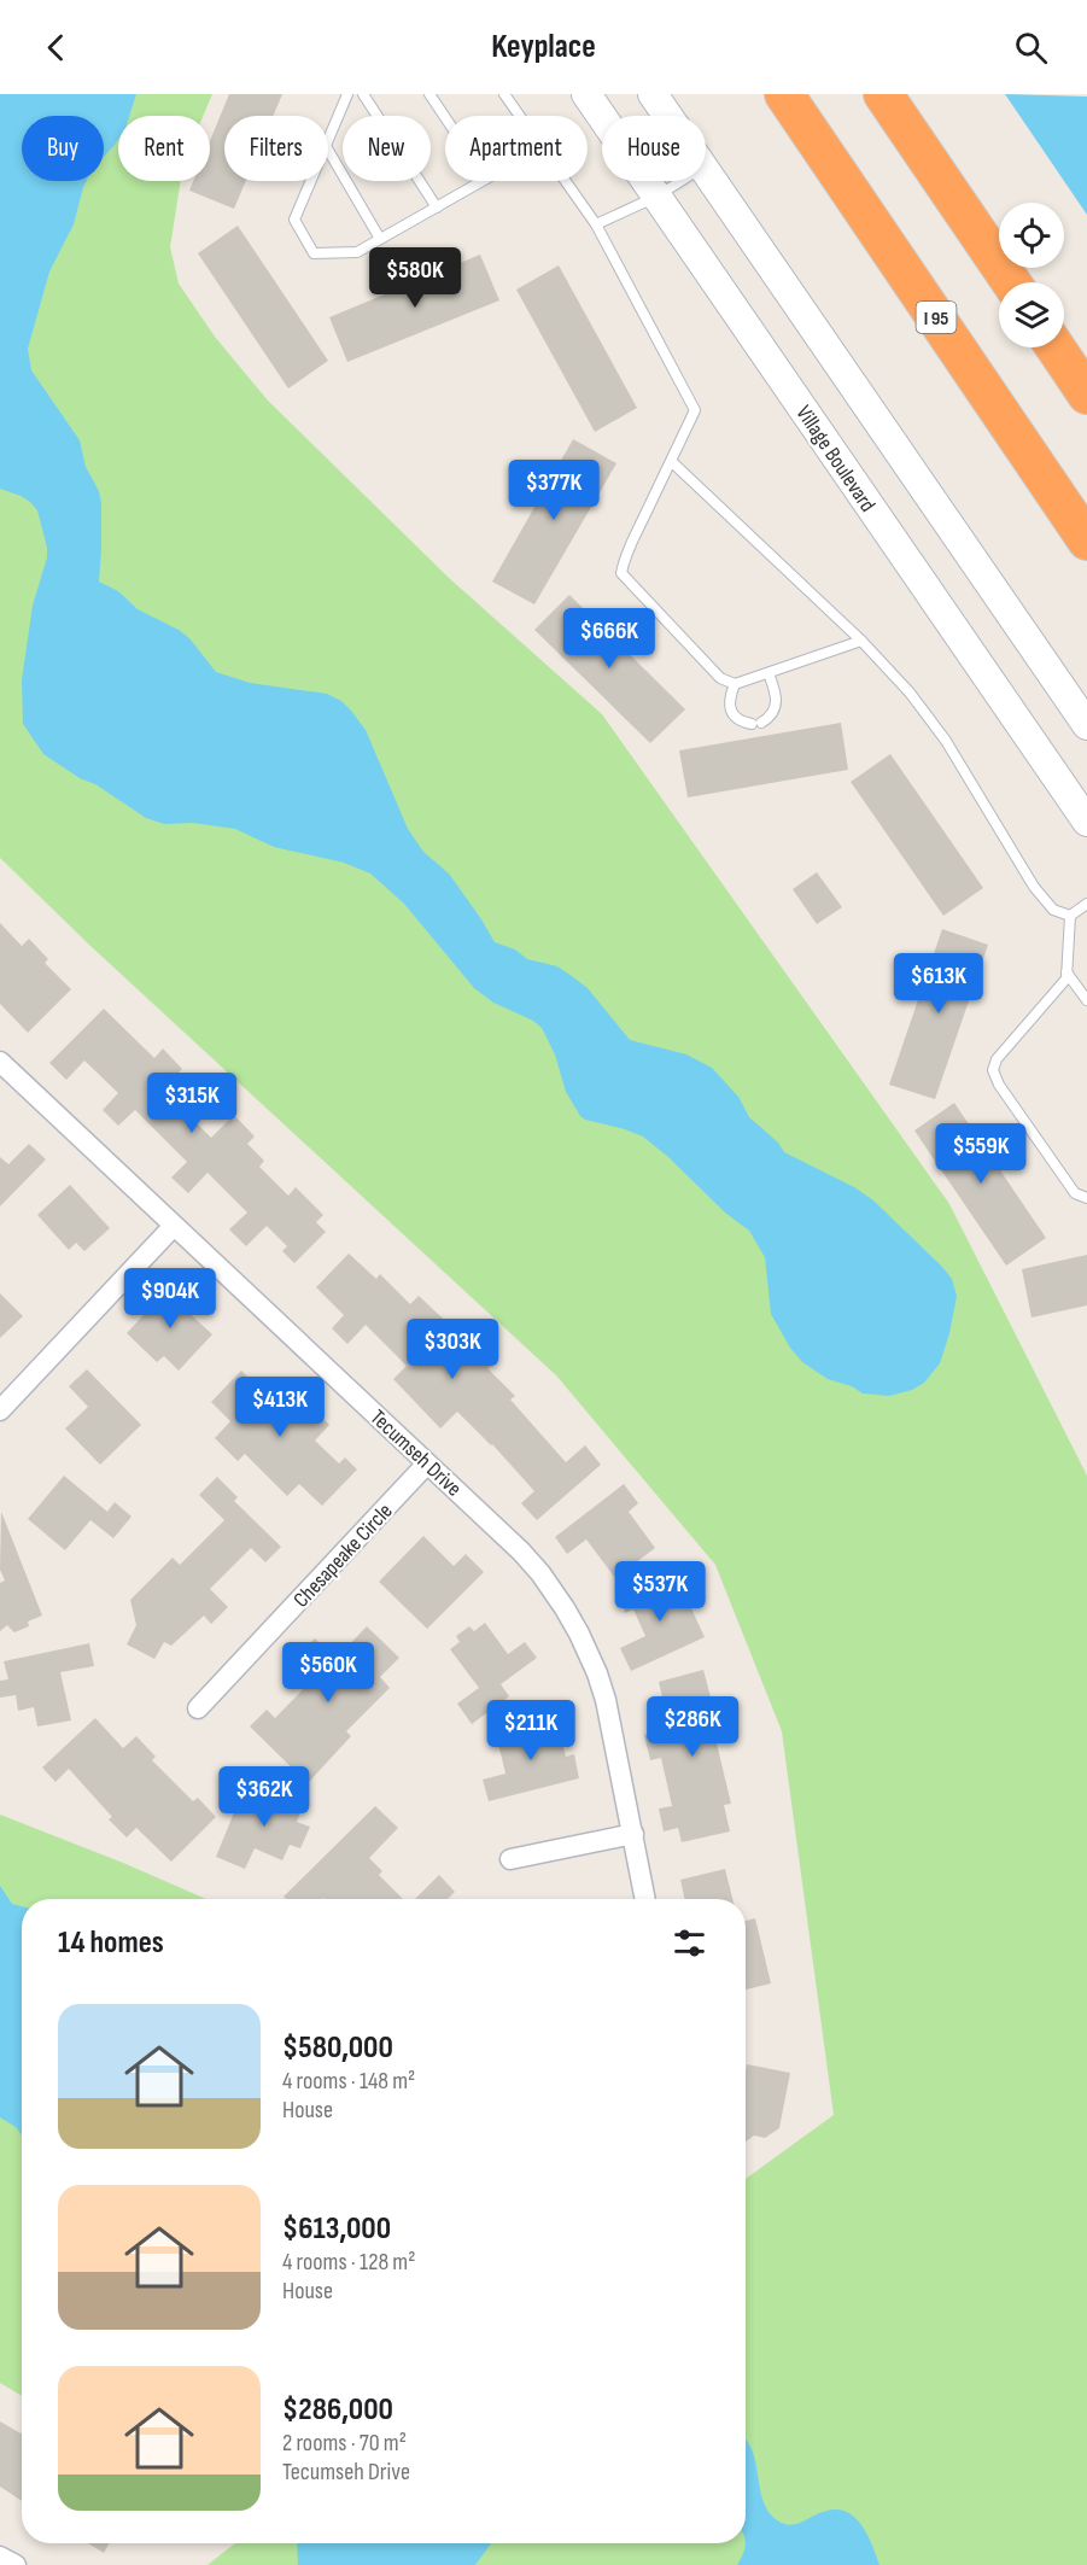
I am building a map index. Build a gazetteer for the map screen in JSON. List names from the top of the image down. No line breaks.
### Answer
{"streets":{"highway":["I 95"],"street":["Village Boulevard","Tecumseh Drive","Chesapeake Circle"]},"crossings":[["Tecumseh Drive","Chesapeake Circle"]],"page":{"header":"Keyplace","chip":["Buy","Rent","Filters","New","Apartment","House"],"price":["$580K","$377K","$666K","$613K","$315K","$559K","$904K","$303K","$413K","$537K","$560K","$286K","$211K","$362K"],"heading":"14 homes","list":[{"name":"$580,000","note":"4 rooms · 148 m² · House"},{"name":"$613,000","note":"4 rooms · 128 m² · House"},{"name":"$286,000","note":"2 rooms · 70 m² · Tecumseh Drive"}]}}
